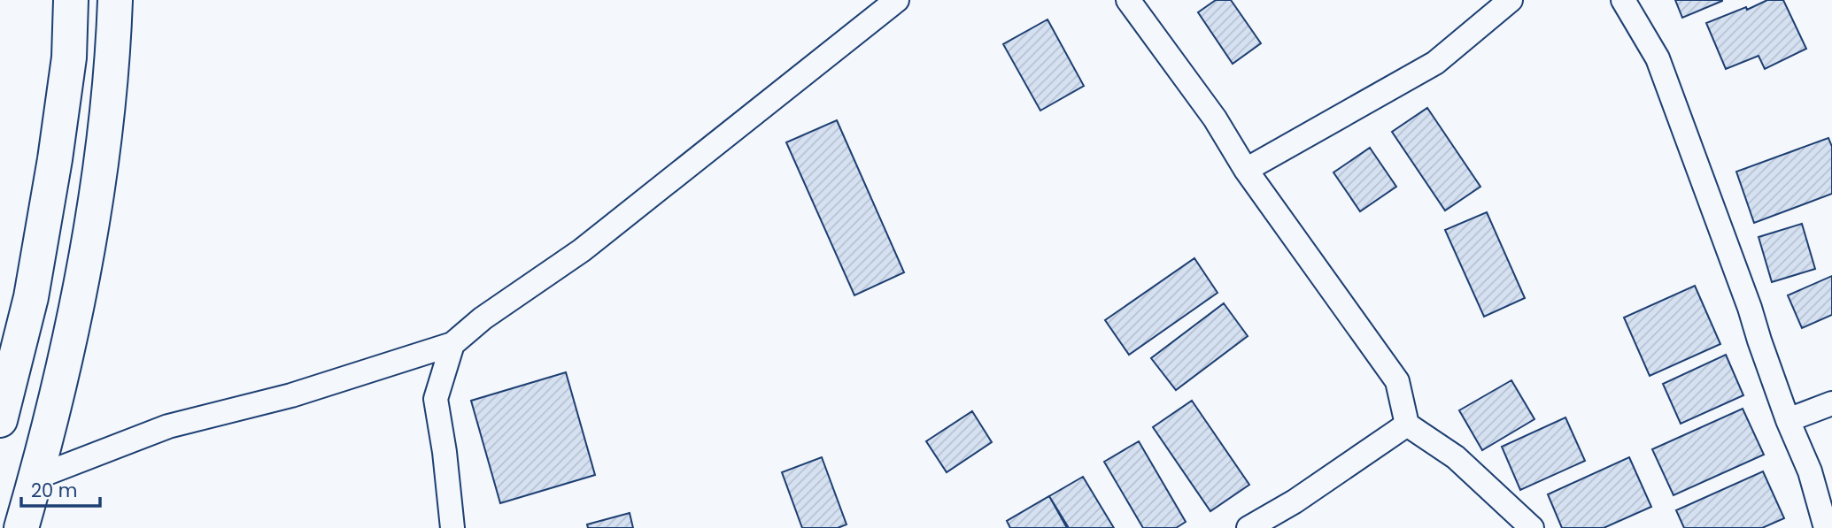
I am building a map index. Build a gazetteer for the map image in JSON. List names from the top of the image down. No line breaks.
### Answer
{"scale_bar":"20 m"}
